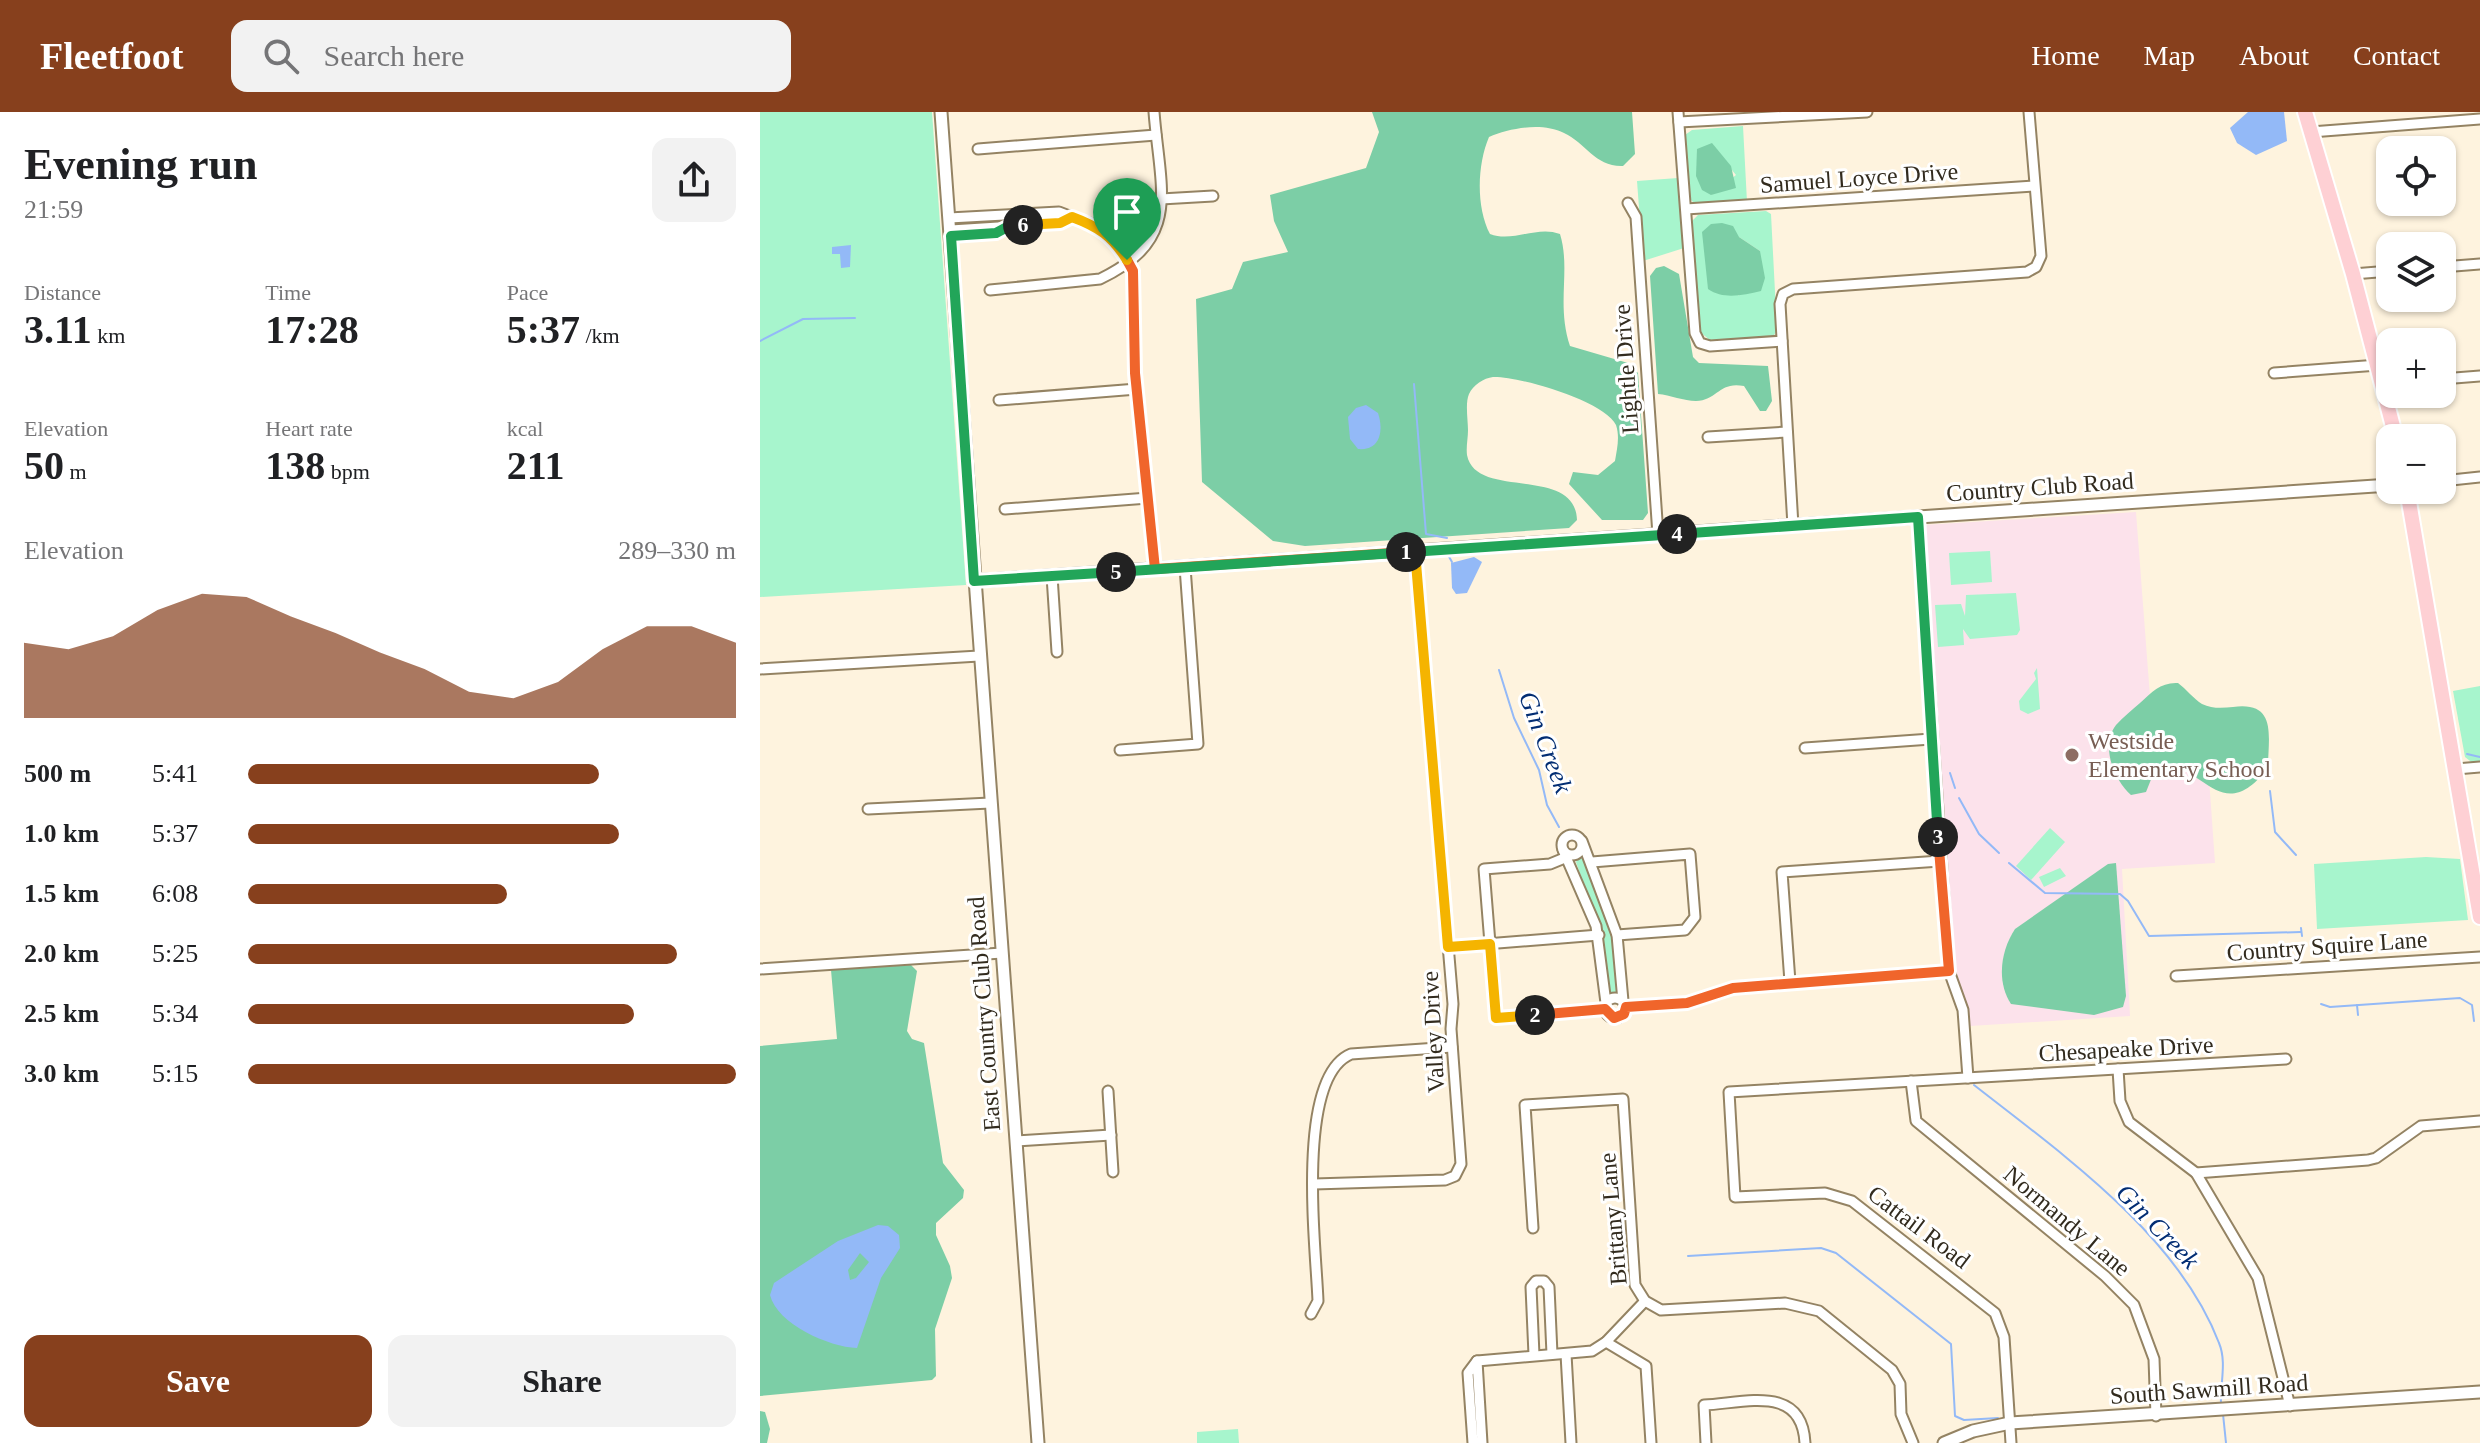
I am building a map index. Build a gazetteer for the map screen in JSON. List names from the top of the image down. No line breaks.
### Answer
{"streets":{"street":["Samuel Loyce Drive","Lightle Drive","Country Club Road","Country Squire Lane","East Country Club Road","Valley Drive","Chesapeake Drive","Brittany Lane","Normandy Lane","Cattail Road","South Sawmill Road"]},"crossings":[["Lightle Drive","Country Club Road"],["Country Club Road","East Country Club Road"],["Country Club Road","Valley Drive"],["Chesapeake Drive","Normandy Lane"],["Chesapeake Drive","Cattail Road"],["Normandy Lane","South Sawmill Road"],["Cattail Road","South Sawmill Road"]],"water":["Gin Creek"],"places":["Westside Elementary School"],"page":{"header":"Fleetfoot","search":"Search here","nav":["Home","Map","About","Contact"],"heading":["Evening run","21:59"],"map_buttons":["+","−"],"pins":["6","4","1","5","3","2"],"stats":[["Distance","3.11 km"],["Time","17:28"],["Pace","5:37 /km"],["Elevation","50 m"],["Heart rate","138 bpm"],["kcal","211"]],"chart":["Elevation","289–330 m"],"list":[{"name":"500 m","note":"5:41"},{"name":"1.0 km","note":"5:37"},{"name":"1.5 km","note":"6:08"},{"name":"2.0 km","note":"5:25"},{"name":"2.5 km","note":"5:34"},{"name":"3.0 km","note":"5:15"}],"buttons":["Save","Share"]}}
